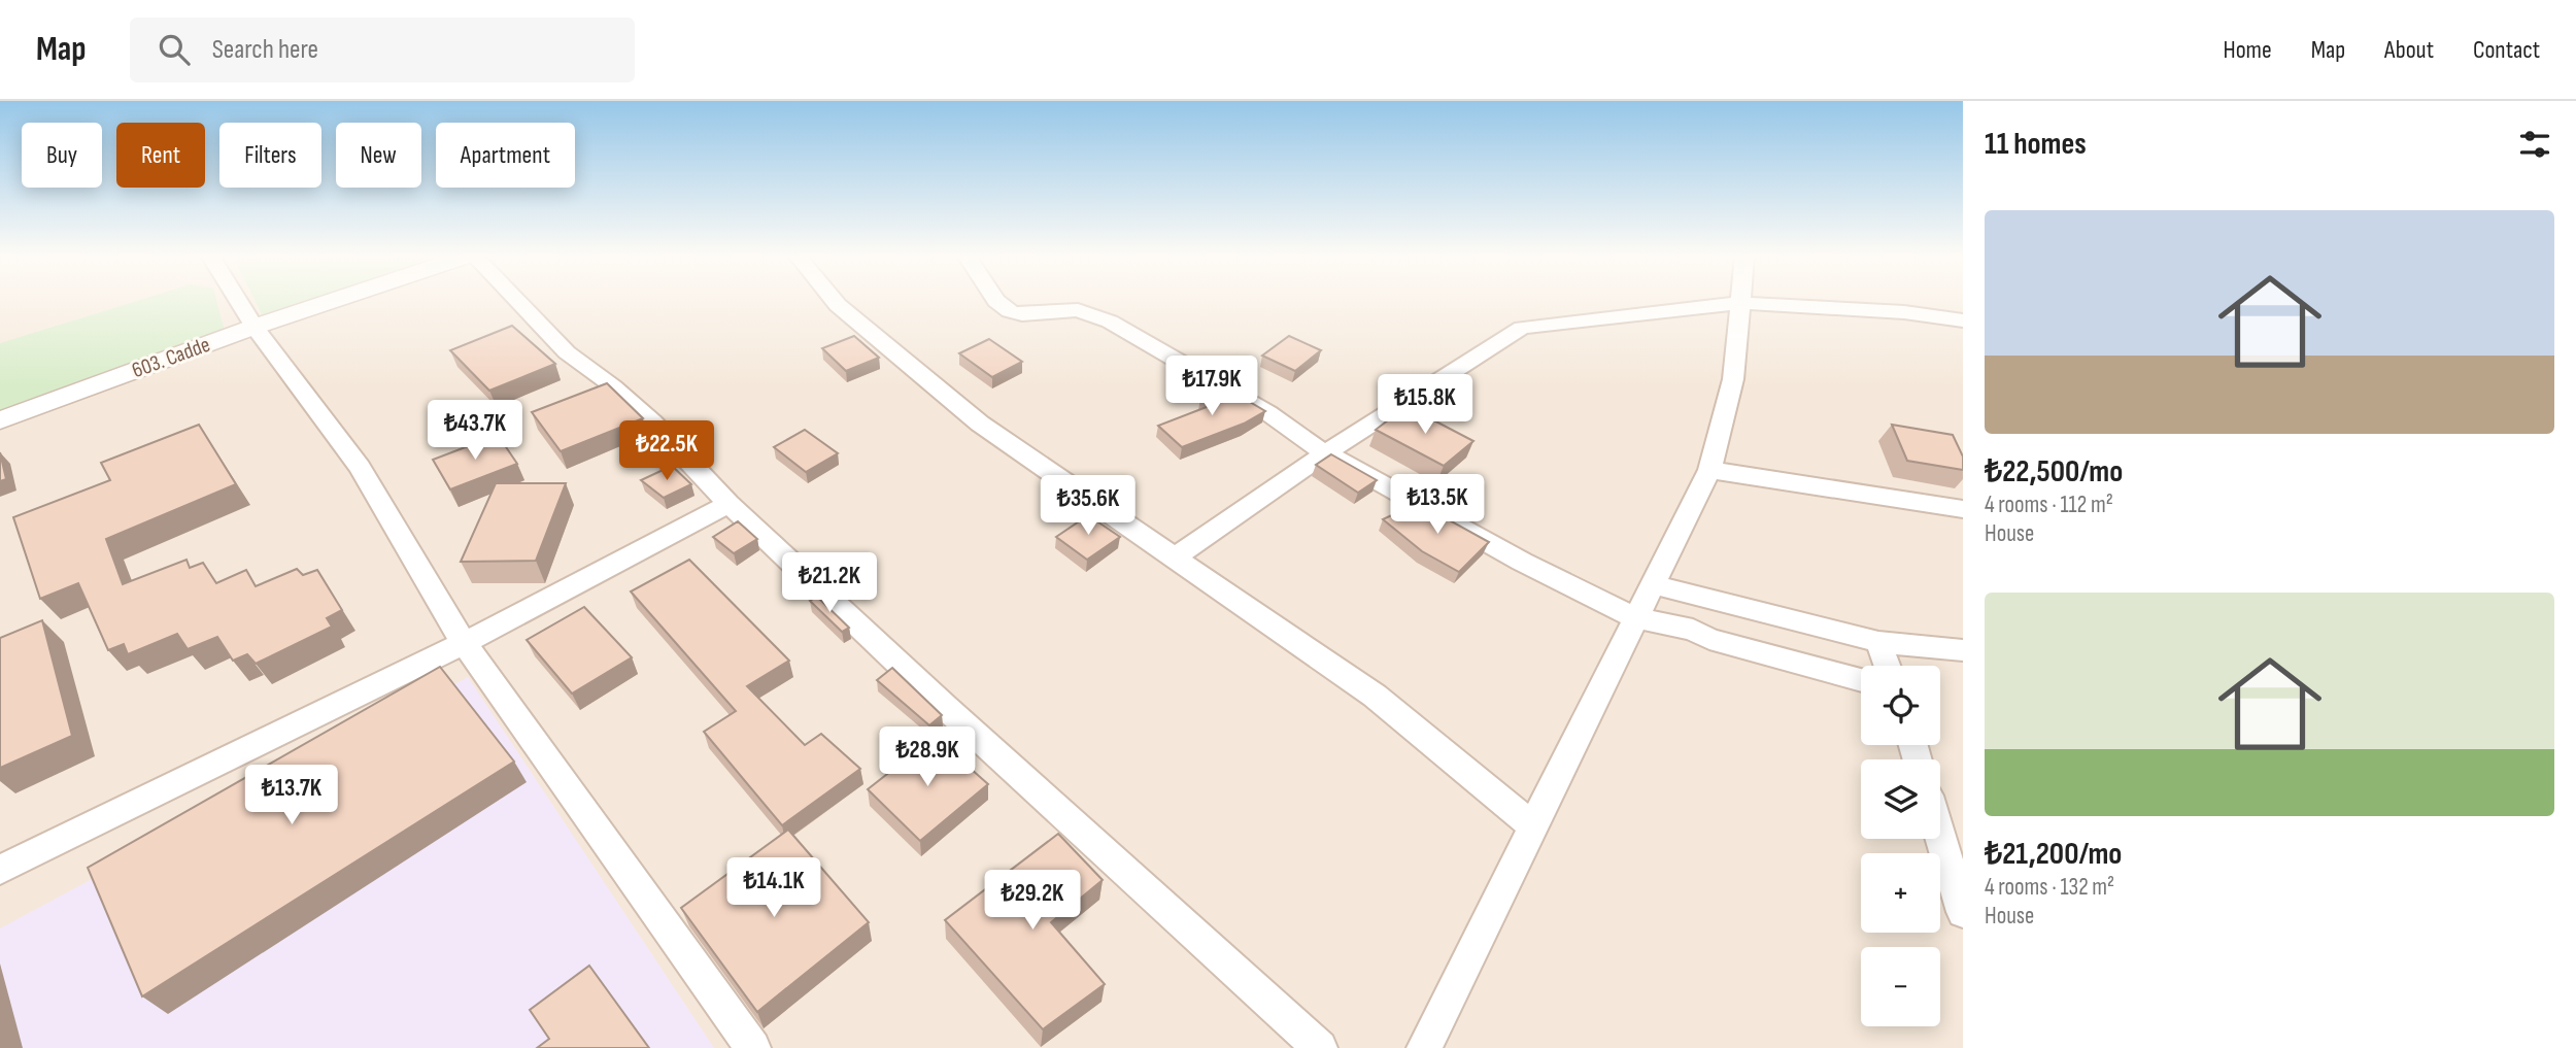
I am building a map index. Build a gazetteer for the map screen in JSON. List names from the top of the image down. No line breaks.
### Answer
{"streets":{"street":["603. Cadde"]},"page":{"header":"Map","search":"Search here","nav":["Home","Map","About","Contact"],"heading":"11 homes","chip":["Buy","Rent","Filters","New","Apartment"],"list":[{"name":"₺22,500/mo","note":"4 rooms · 112 m² · House"},{"name":"₺21,200/mo","note":"4 rooms · 132 m² · House"}],"price":["₺17.9K","₺15.8K","₺43.7K","₺22.5K","₺13.5K","₺35.6K","₺21.2K","₺28.9K","₺13.7K","₺14.1K","₺29.2K"],"map_buttons":["+","−"]}}
